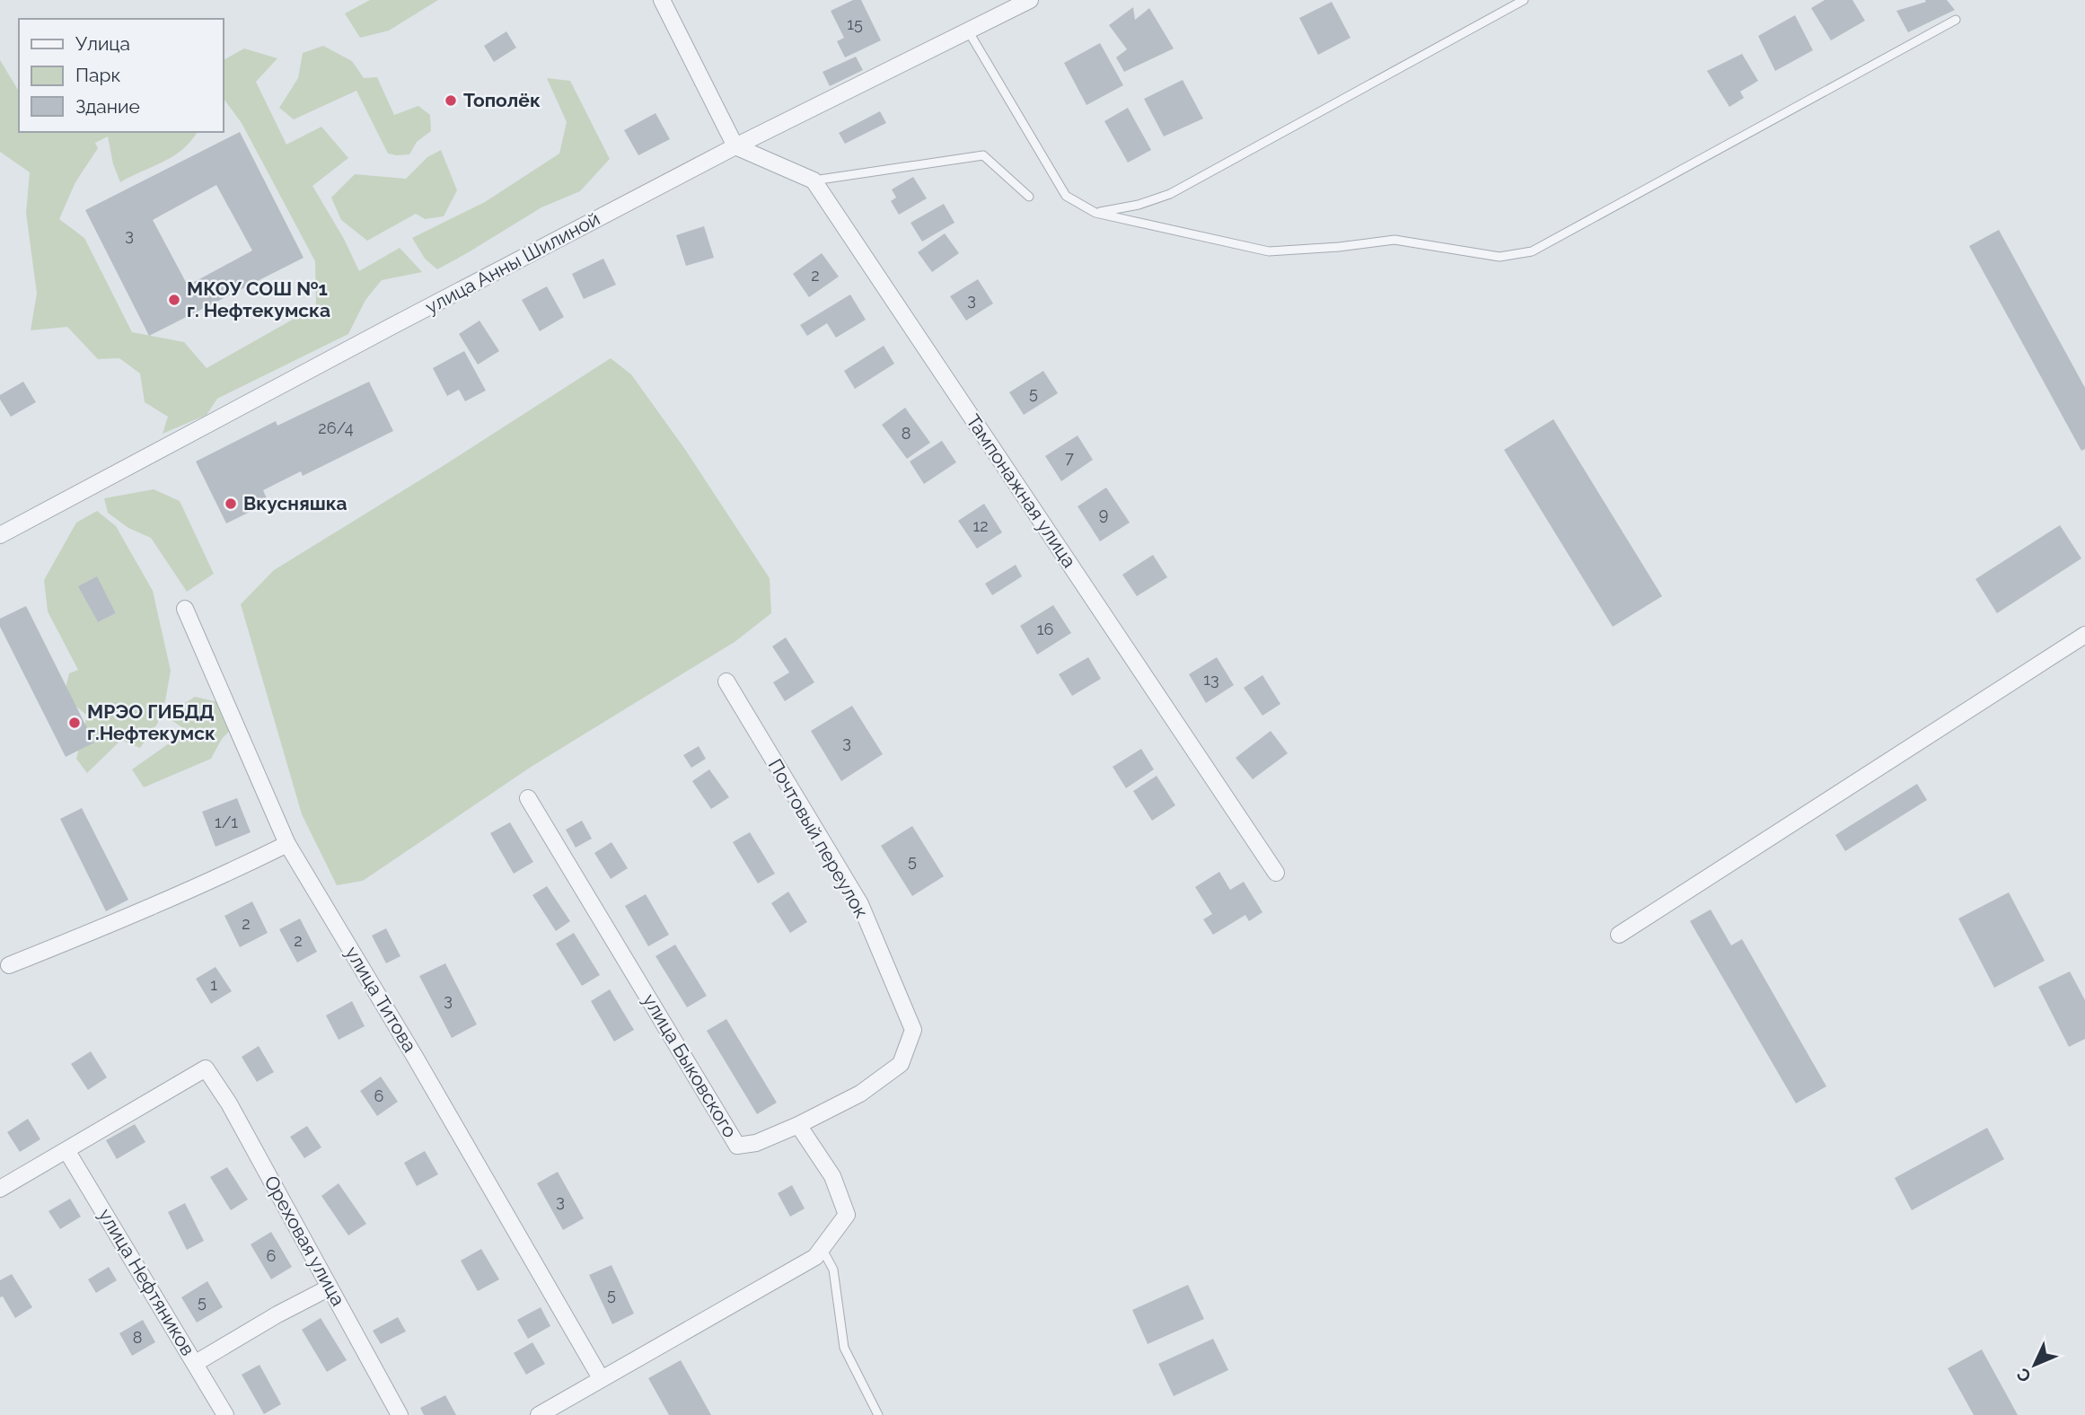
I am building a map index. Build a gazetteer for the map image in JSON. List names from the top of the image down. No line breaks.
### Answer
{"streets":{"street":["улица Анны Шилиной","Тампонажная улица","Почтовый переулок","улица Титова","улица Быковского","Ореховая улица","улица Нефтяников"]},"crossings":[["Почтовый переулок","улица Быковского"],["Ореховая улица","улица Нефтяников"]],"places":["Тополёк","МКОУ СОШ №1 г. Нефтекумска","Вкусняшка","МРЭО ГИБДД г.Нефтекумск"],"house_numbers":["15","3","2","3","5","26/4","8","7","9","12","16","13","3","1/1","5","2","2","1","3","6","3","6","5","5","8"],"legend":["Улица","Парк","Здание"],"north":"bottom left"}
